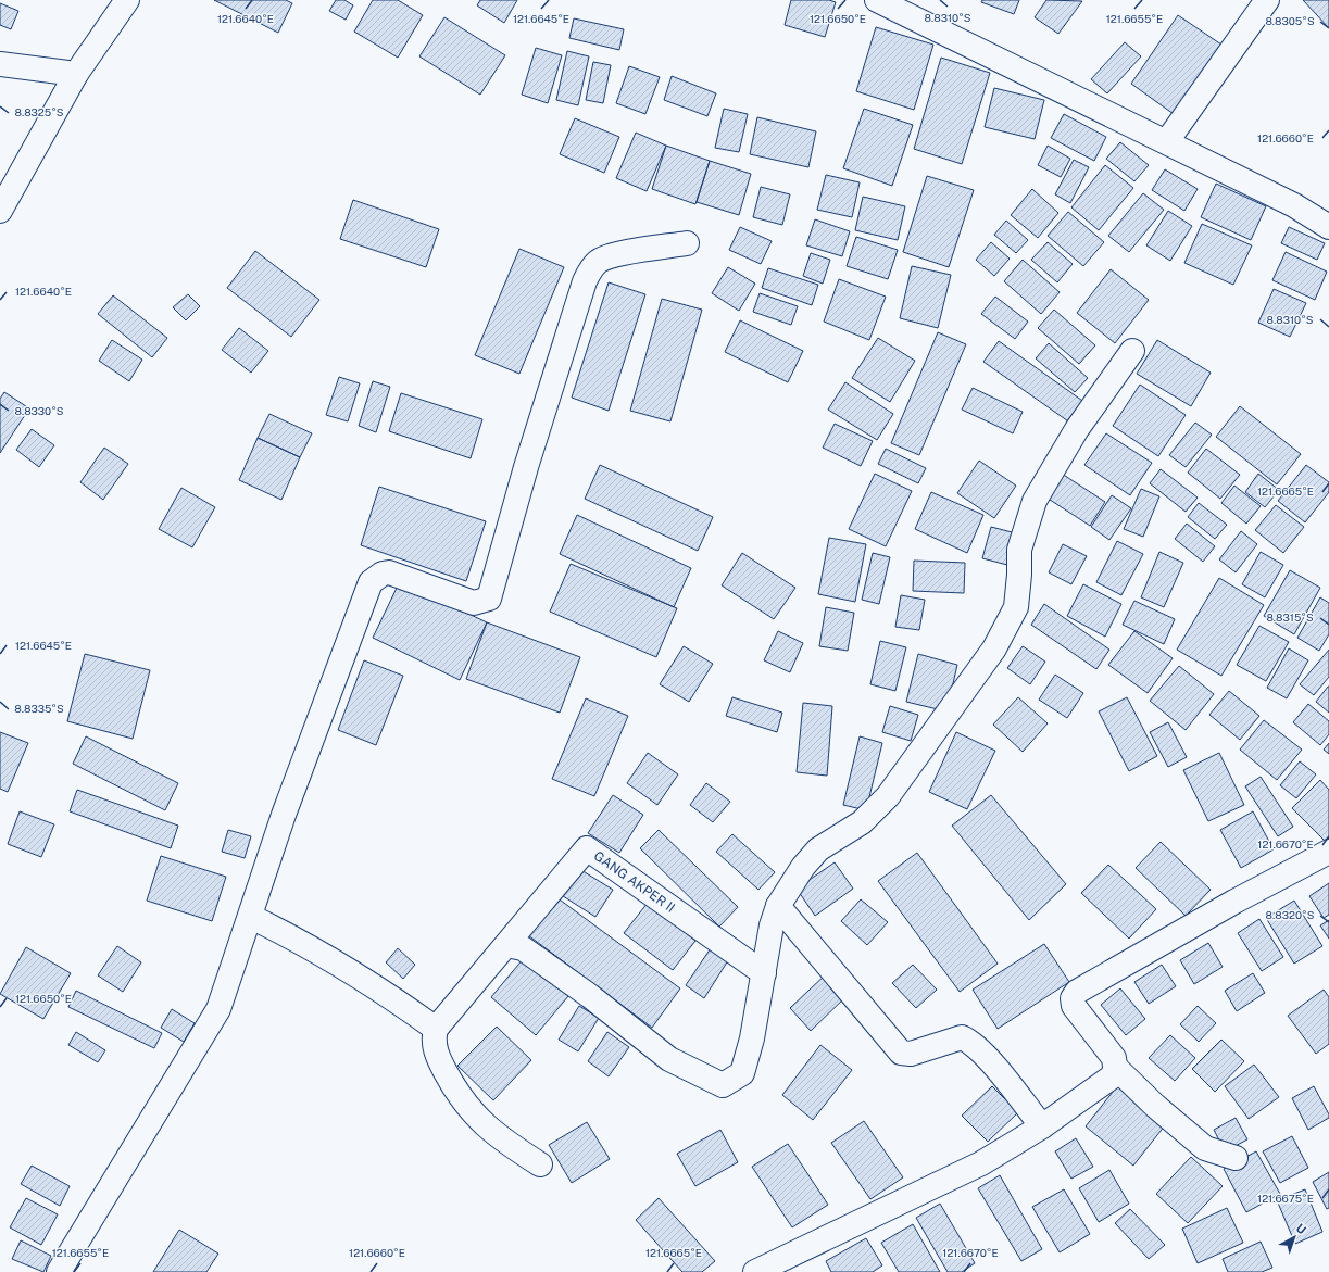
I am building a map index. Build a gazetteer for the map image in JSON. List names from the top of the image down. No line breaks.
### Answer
{"streets":{"street":["GANG AKPER II"]},"north":"top right","coordinates":["8.8310°S","121.6640°E","121.6645°E","121.6650°E","121.6655°E","8.8305°S","8.8325°S","121.6660°E","8.8330°S","121.6665°E","8.8315°S","8.8335°S","121.6670°E","8.8320°S","121.6675°E"]}
